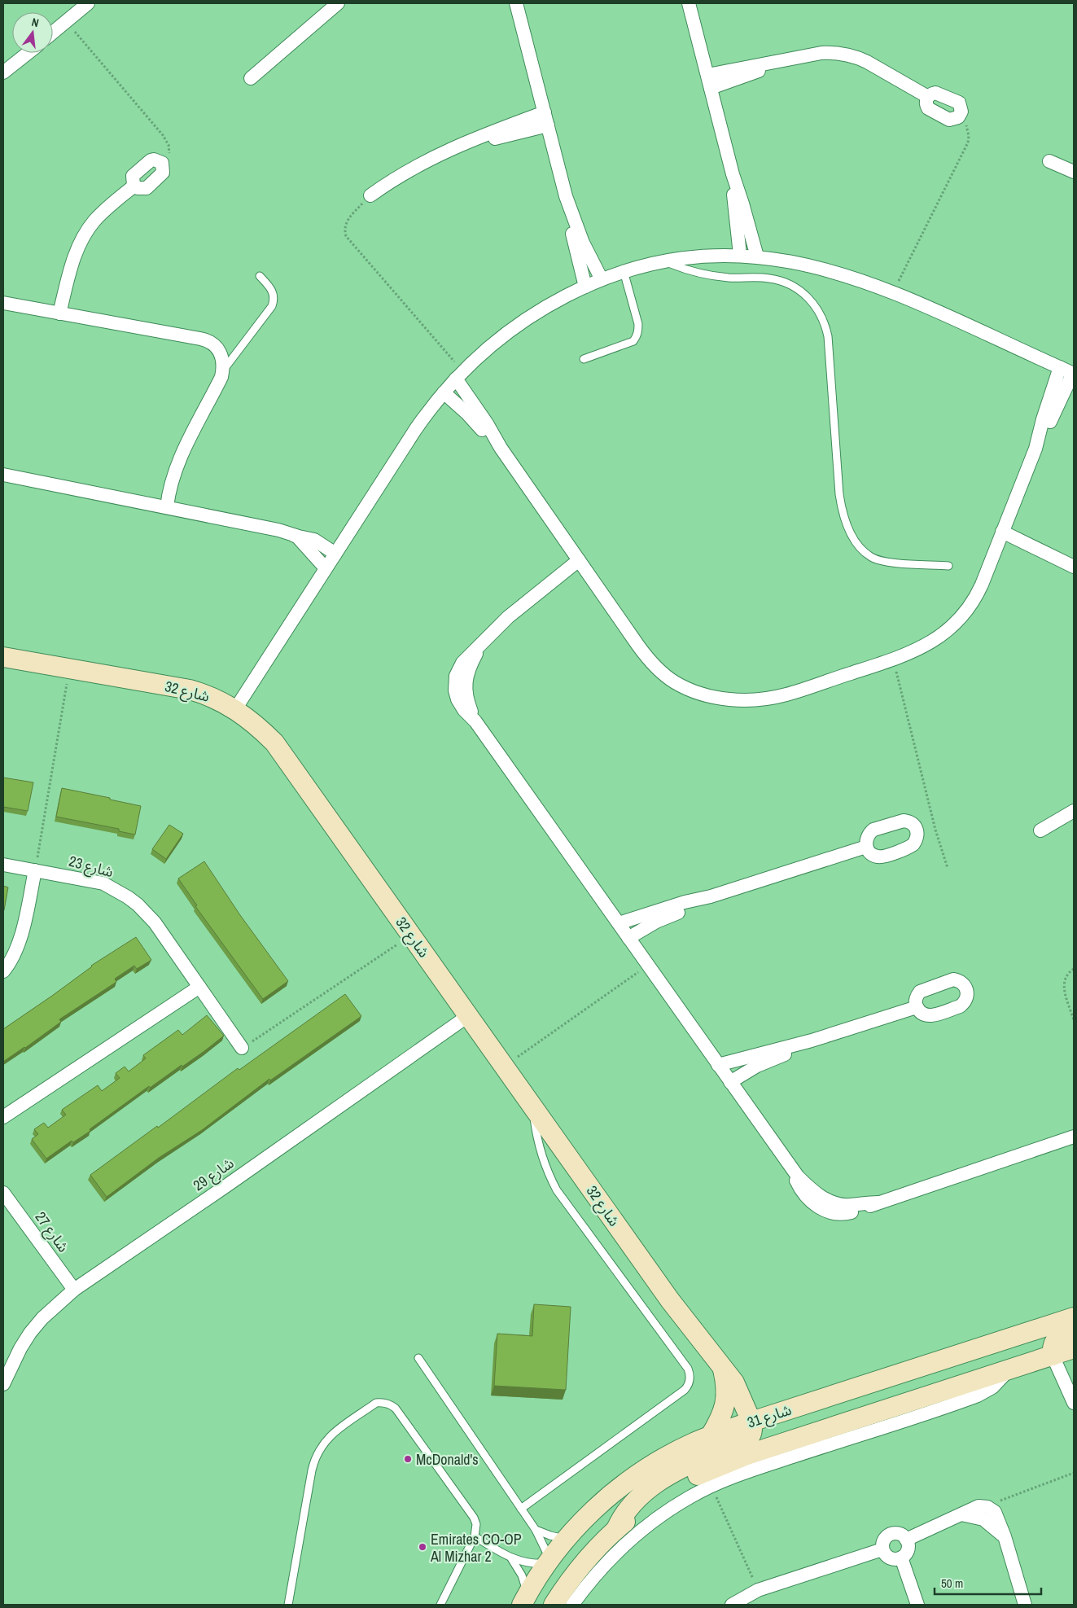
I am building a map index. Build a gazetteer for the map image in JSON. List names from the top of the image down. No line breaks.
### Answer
{"streets":{"street":["شارع 32","شارع 23","شارع 29","شارع 27","شارع 31"]},"crossings":[["شارع 32","شارع 29"],["شارع 32","شارع 31"],["شارع 29","شارع 27"]],"places":["McDonald's","Emirates CO-OP Al Mizhar 2"],"scale_bar":"50 m","north":"top"}
